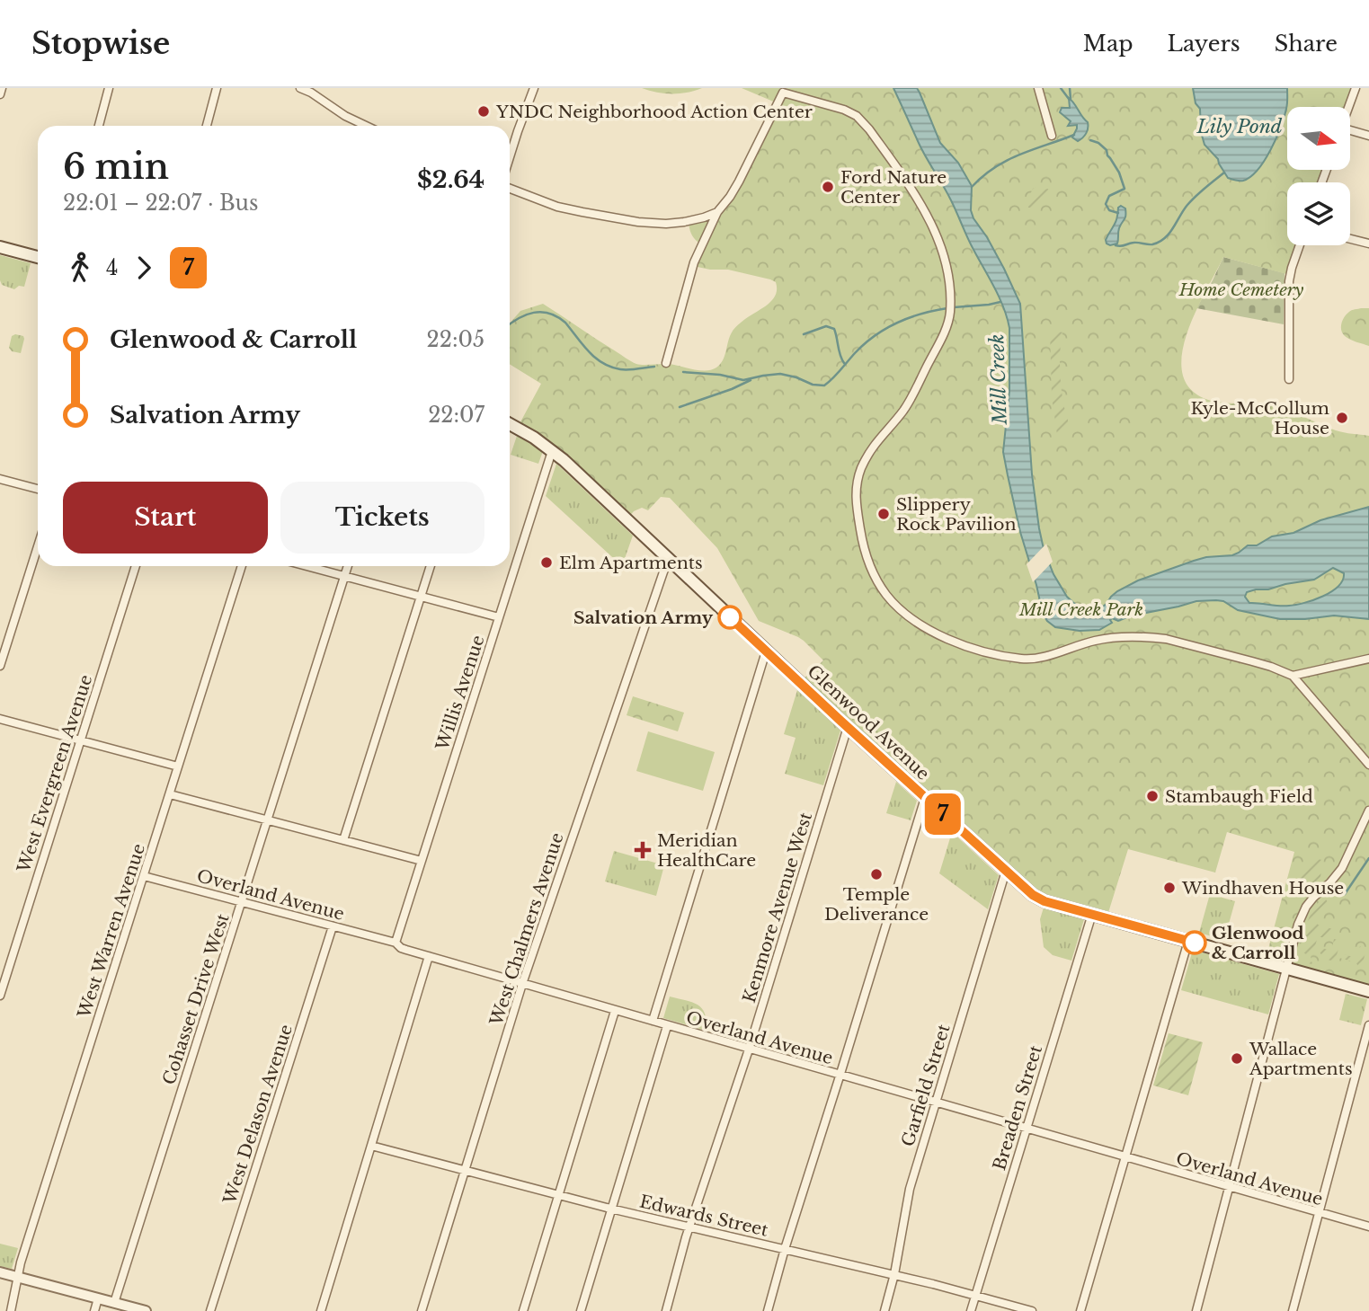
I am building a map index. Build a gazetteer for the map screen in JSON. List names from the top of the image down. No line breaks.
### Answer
{"streets":{"main road":["Glenwood Avenue"],"street":["Willis Avenue","West Evergreen Avenue","Overland Avenue","Kenmore Avenue West","West Chalmers Avenue","West Warren Avenue","Cohasset Drive West","Garfield Street","Breaden Street","West Delason Avenue","Edwards Street"]},"crossings":[["Willis Avenue","Glenwood Avenue"],["Willis Avenue","Overland Avenue"],["Glenwood Avenue","Kenmore Avenue West"],["Glenwood Avenue","West Chalmers Avenue"],["Glenwood Avenue","Garfield Street"],["Glenwood Avenue","Breaden Street"],["Overland Avenue","Kenmore Avenue West"],["Overland Avenue","West Chalmers Avenue"],["Overland Avenue","West Warren Avenue"],["Overland Avenue","Cohasset Drive West"],["Overland Avenue","Garfield Street"],["Overland Avenue","Breaden Street"],["Overland Avenue","West Delason Avenue"],["Kenmore Avenue West","Edwards Street"],["West Chalmers Avenue","Edwards Street"],["Garfield Street","Edwards Street"],["Breaden Street","Edwards Street"]],"water":["Lily Pond","Mill Creek"],"parks":["Home Cemetery","Mill Creek Park"],"places":{"other":["YNDC Neighborhood Action Center","Ford Nature Center","Kyle-McCollum House","Slippery Rock Pavilion","Elm Apartments","Salvation Army","Stambaugh Field","Temple Deliverance","Windhaven House","Glenwood & Carroll","Wallace Apartments"],"health":["Meridian HealthCare"]},"lines":["bus line 7"],"north":"right","page":{"header":"Stopwise","nav":["Map","Layers","Share"],"on_map":"7","heading":["6 min","22:01 – 22:07 · Bus","$2.64"],"legs":["4","7"],"list":[{"name":"Glenwood & Carroll","value":"22:05"},{"name":"Salvation Army","value":"22:07"}],"buttons":["Start","Tickets"]}}
